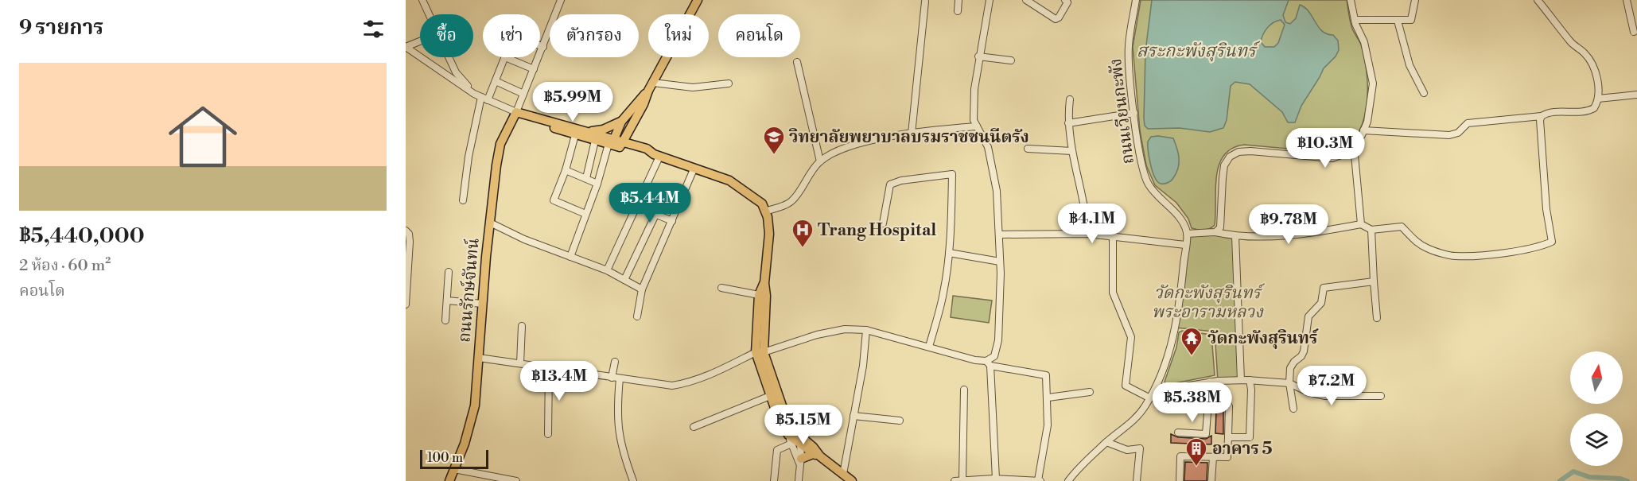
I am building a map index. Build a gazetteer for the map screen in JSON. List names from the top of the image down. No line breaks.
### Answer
{"streets":{"main road":["ถนนรักษ์จันทน์"],"street":["ถนนเวียนกะพัง"]},"water":["สระกะพังสุรินทร์"],"parks":["วัดกะพังสุรินทร์ พระอารามหลวง"],"places":{"school or university":["วิทยาลัยพยาบาลบรมราชชนนีตรัง"],"hospital":["Trang Hospital"],"temple":["วัดกะพังสุรินทร์"],"building":["อาคาร 5"]},"scale_bar":"100 m","north":"top","page":{"heading":"9 รายการ","chip":["ซื้อ","เช่า","ตัวกรอง","ใหม่","คอนโด"],"list":[{"name":"฿5,440,000","note":"2 ห้อง · 60 m² · คอนโด"}],"price":["฿5.99M","฿10.3M","฿5.44M","฿4.1M","฿9.78M","฿13.4M","฿7.2M","฿5.38M","฿5.15M"],"scale":"100 m"}}
